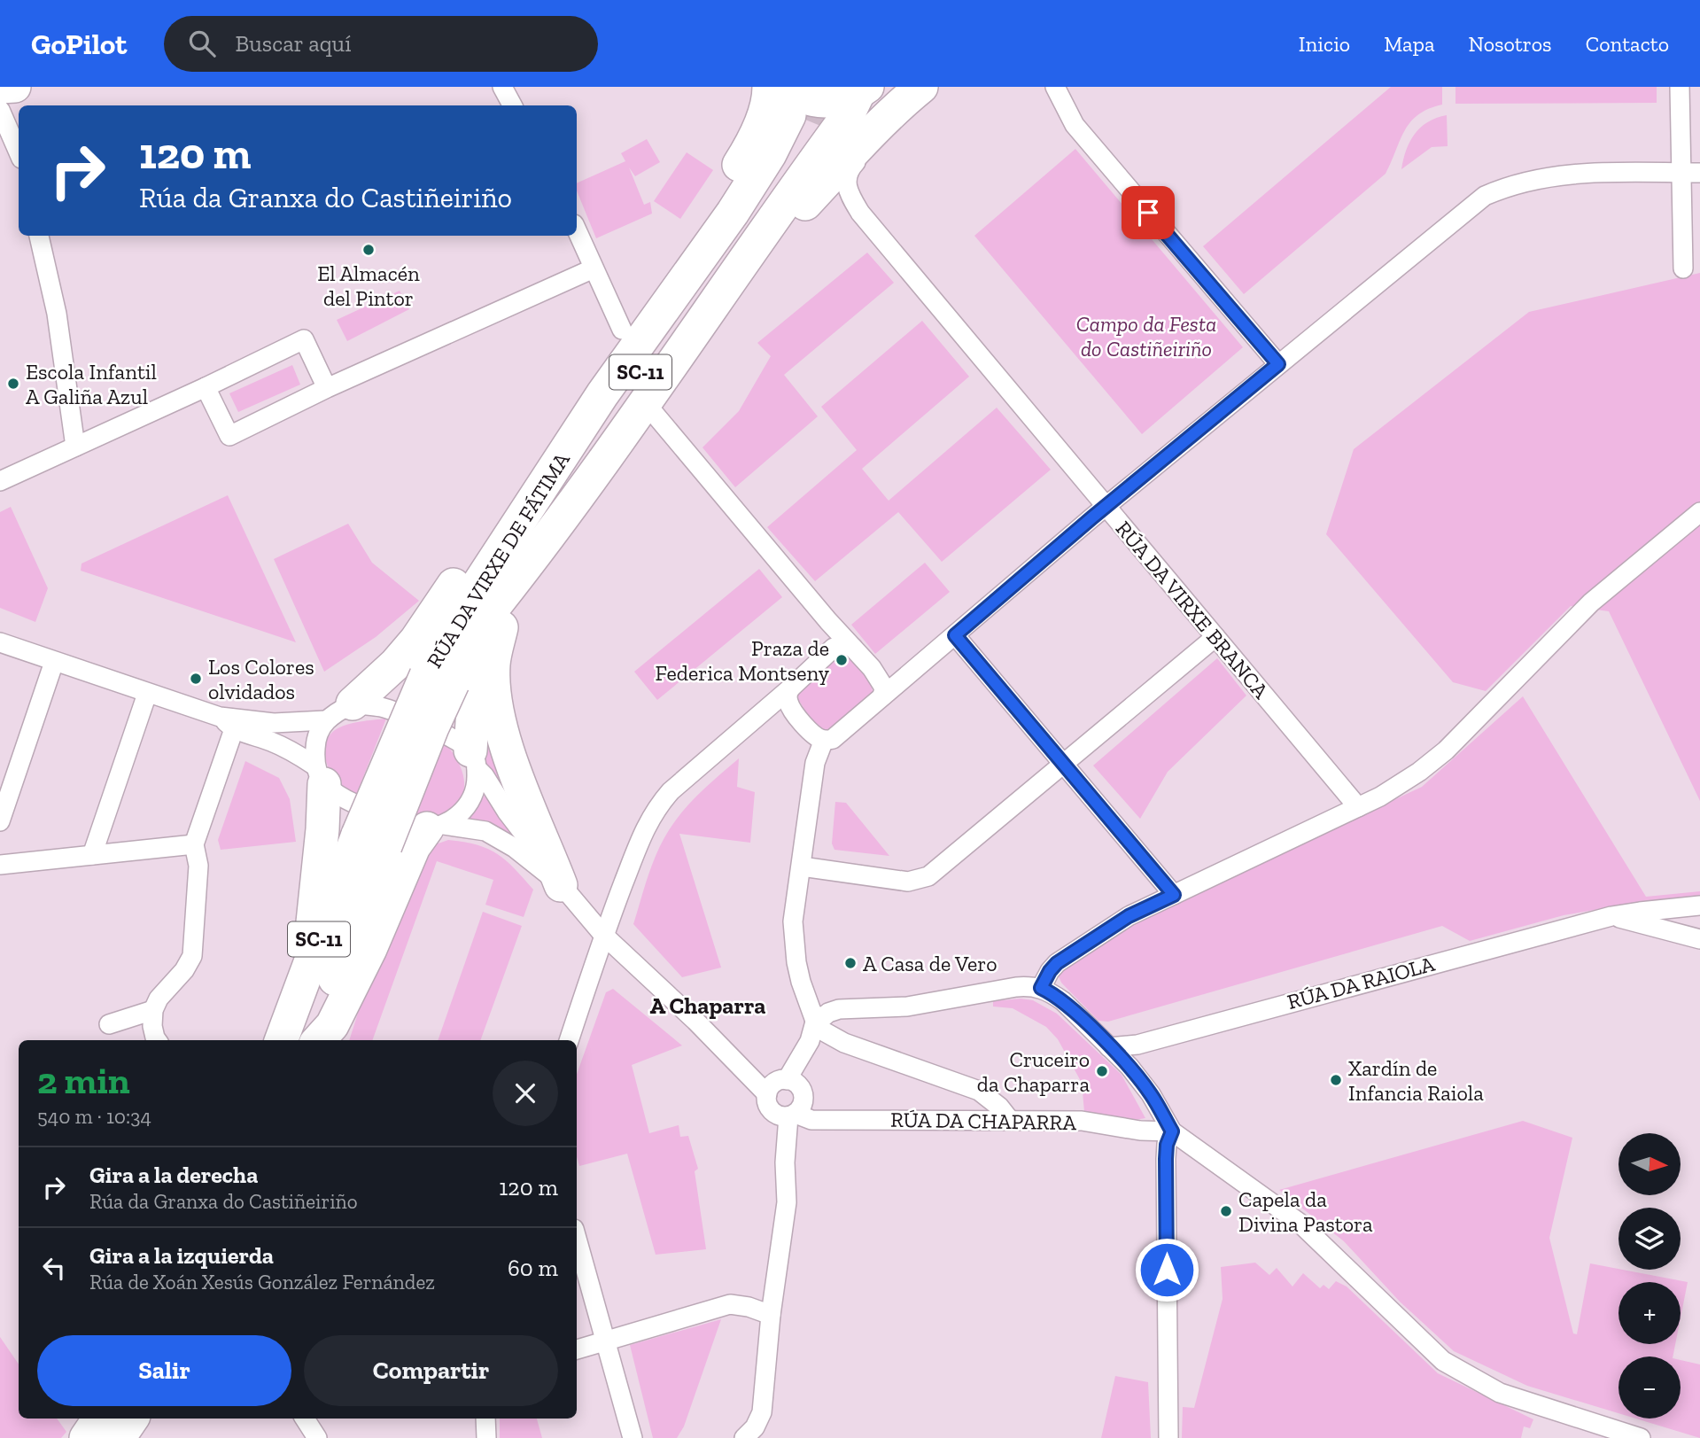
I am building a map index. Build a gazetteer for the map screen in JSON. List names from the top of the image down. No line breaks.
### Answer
{"streets":{"highway":["SC-11","RÚA DA VIRXE DE FÁTIMA"],"street":["RÚA DA VIRXE BRANCA","RÚA DA RAIOLA","RÚA DA CHAPARRA"]},"crossings":[["SC-11","RÚA DA VIRXE DE FÁTIMA"]],"districts":["A Chaparra"],"parks":["Campo da Festa do Castiñeiriño"],"places":["El Almacén del Pintor","Escola Infantil A Galiña Azul","Praza de Federica Montseny","Los Colores olvidados","A Casa de Vero","Cruceiro da Chaparra","Xardín de Infancia Raiola","Capela da Divina Pastora"],"north":"right","page":{"header":"GoPilot","search":"Buscar aquí","nav":["Inicio","Mapa","Nosotros","Contacto"],"turn":["120 m","Rúa da Granxa do Castiñeiriño"],"heading":["2 min","540 m · 10:34"],"map_buttons":["+","−"],"list":[{"name":"Gira a la derecha","note":"Rúa da Granxa do Castiñeiriño","value":"120 m"},{"name":"Gira a la izquierda","note":"Rúa de Xoán Xesús González Fernández","value":"60 m"}],"buttons":["Salir","Compartir"]}}
